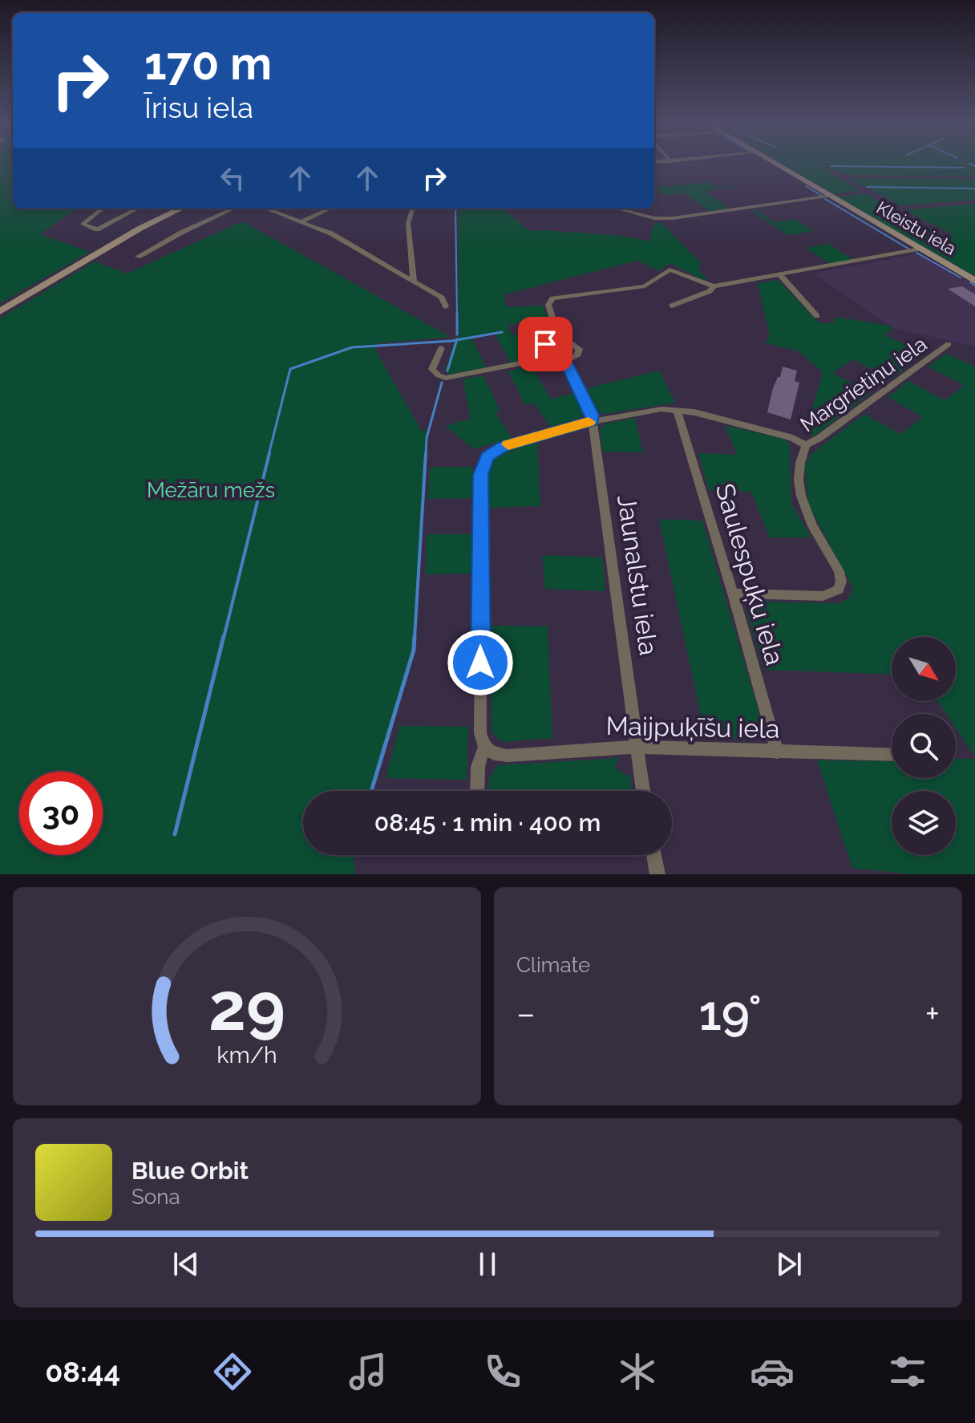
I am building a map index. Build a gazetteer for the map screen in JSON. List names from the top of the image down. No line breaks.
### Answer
{"streets":{"street":["Kleistu iela","Margrietiņu iela","Saulespuķu iela","Jaunalstu iela","Maijpuķīšu iela"]},"crossings":[["Margrietiņu iela","Saulespuķu iela"],["Saulespuķu iela","Maijpuķīšu iela"],["Jaunalstu iela","Maijpuķīšu iela"]],"parks":["Mežāru mežs"],"north":"bottom right","page":{"turn":["170 m","Īrisu iela"],"limit":"30","trip":"08:45 · 1 min · 400 m","tile":"Climate","heat":["−","19°","+"],"song":["Blue Orbit","Sona"],"tabs":"08:44","gauge":["29","km/h"]}}
